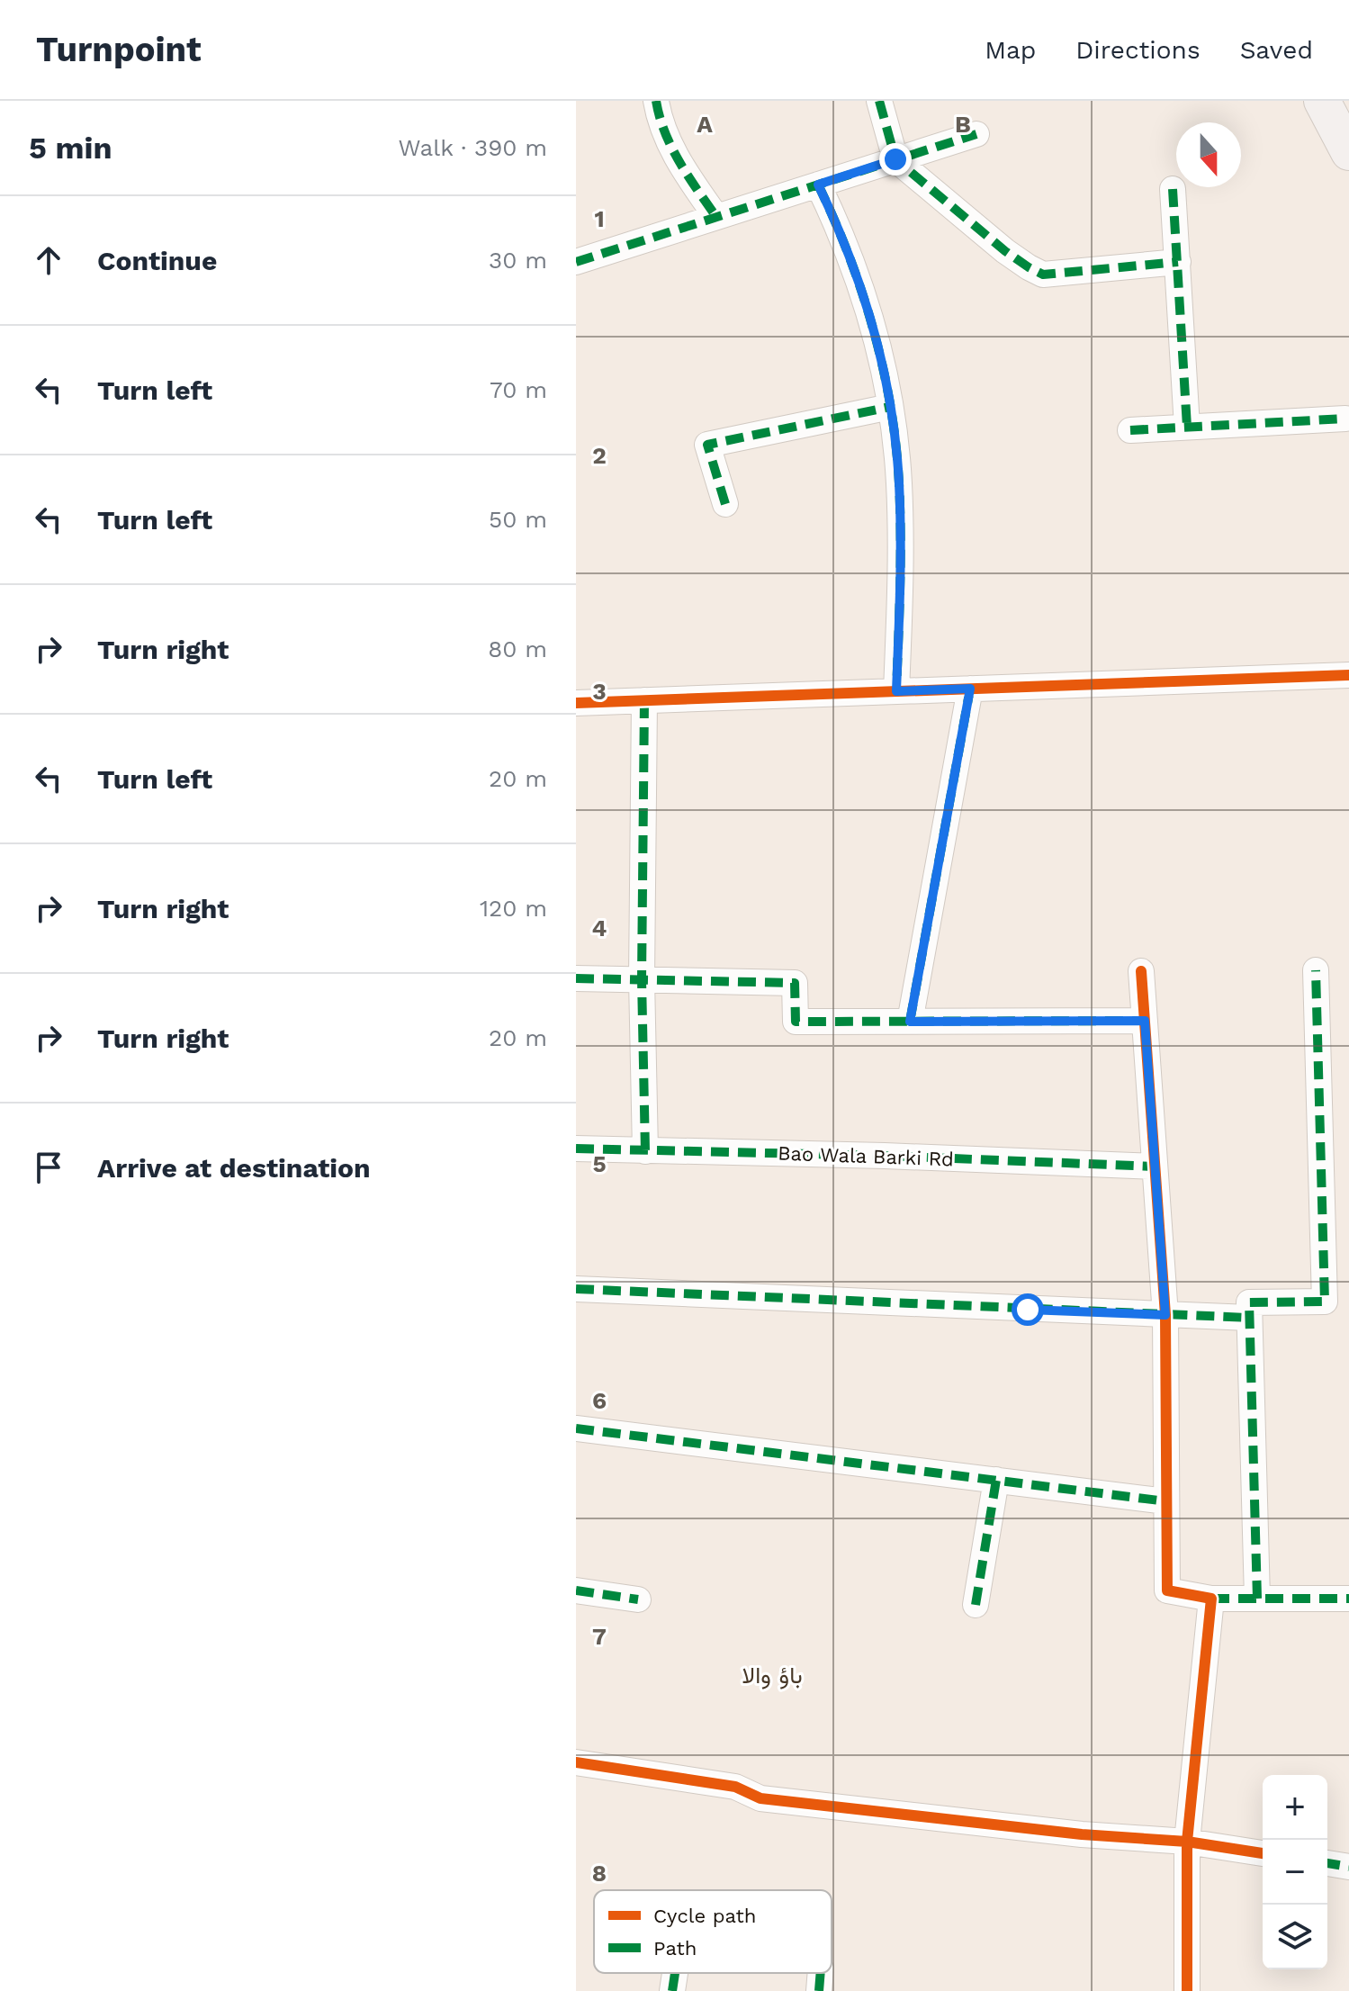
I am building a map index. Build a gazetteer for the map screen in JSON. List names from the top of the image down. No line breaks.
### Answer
{"streets":{"street":["Bao Wala Barki Rd"]},"districts":["باؤ والا"],"legend":["Cycle path","Path"],"north":"bottom","page":{"header":"Turnpoint","nav":["Map","Directions","Saved"],"heading":["5 min","Walk · 390 m"],"list":[["Continue","30 m"],["Turn left","70 m"],["Turn left","50 m"],["Turn right","80 m"],["Turn left","20 m"],["Turn right","120 m"],["Turn right","20 m"],"Arrive at destination"],"map_buttons":["+","−"]},"grid":{"columns":["A","B"],"rows":["1","2","3","4","5","6","7","8"]}}
